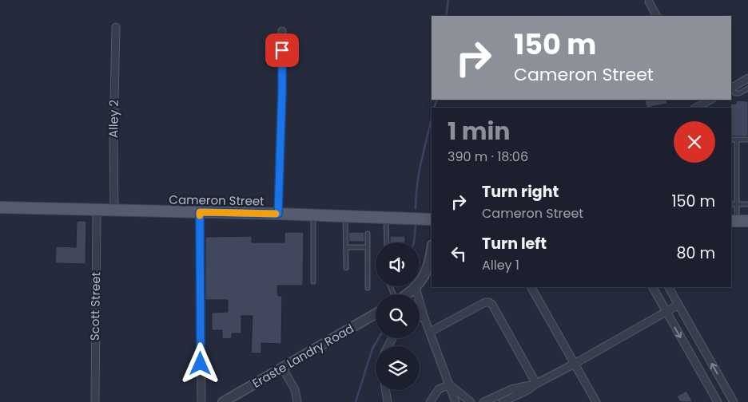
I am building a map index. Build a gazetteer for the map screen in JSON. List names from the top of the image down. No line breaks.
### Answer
{"streets":{"main road":["Cameron Street"],"street":["Alley 2","Scott Street","Eraste Landry Road"]},"crossings":[["Alley 2","Cameron Street"],["Cameron Street","Scott Street"]],"page":{"turn":["150 m","Cameron Street"],"heading":["1 min","390 m · 18:06"],"list":[{"name":"Turn right","note":"Cameron Street","value":"150 m"},{"name":"Turn left","note":"Alley 1","value":"80 m"}]}}
